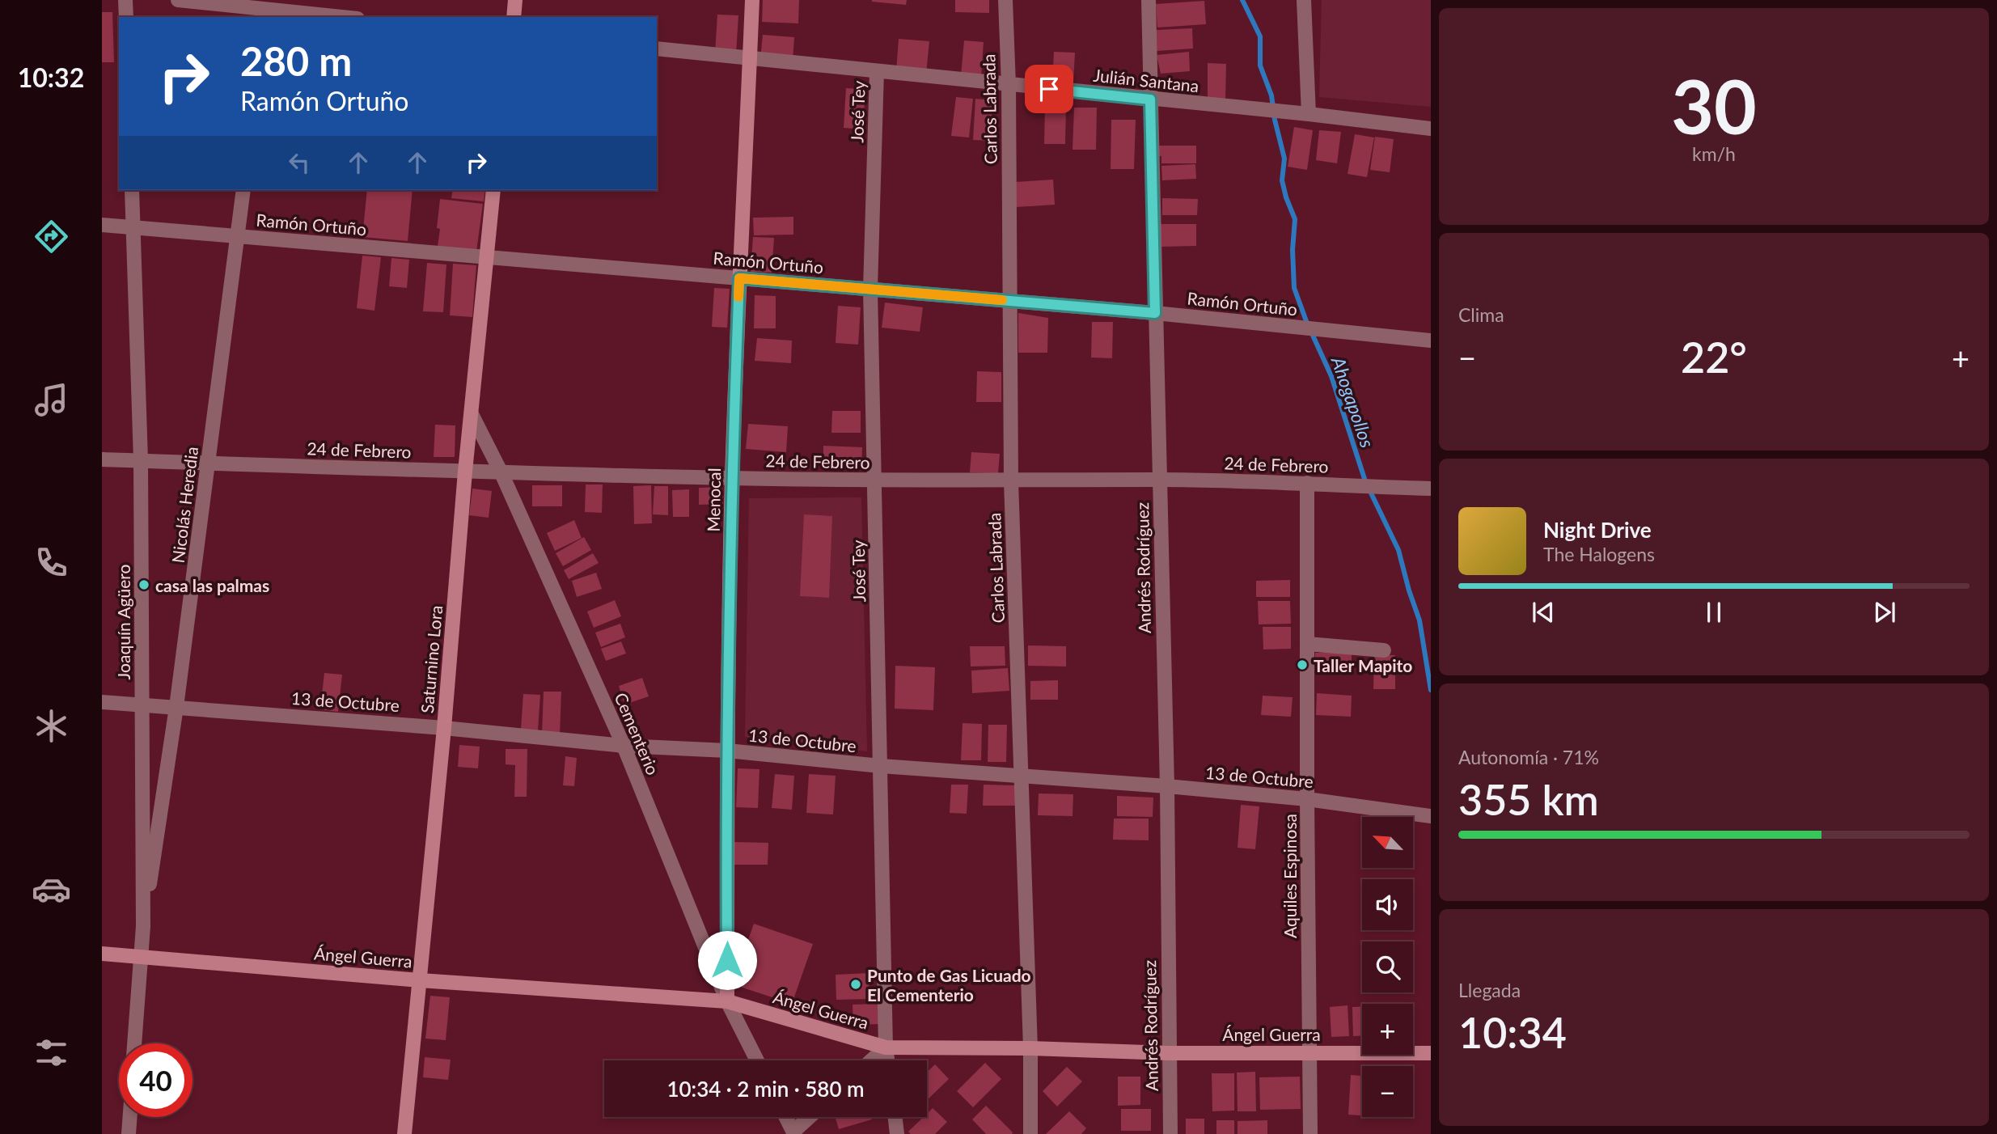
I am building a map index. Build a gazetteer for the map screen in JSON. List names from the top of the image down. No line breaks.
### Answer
{"streets":{"street":["Julián Santana","Carlos Labrada","José Tey","Ramón Ortuño","24 de Febrero","Menocal","Nicolás Heredia","Andrés Rodríguez","Joaquín Agüero","Saturnino Lora","13 de Octubre","Cementerio","Aquiles Espinosa","Ángel Guerra"]},"crossings":[["Julián Santana","Carlos Labrada"],["Julián Santana","José Tey"],["Julián Santana","Menocal"],["Julián Santana","Andrés Rodríguez"],["Carlos Labrada","Ramón Ortuño"],["Carlos Labrada","24 de Febrero"],["Carlos Labrada","13 de Octubre"],["Carlos Labrada","Ángel Guerra"],["José Tey","Ramón Ortuño"],["José Tey","24 de Febrero"],["José Tey","13 de Octubre"],["José Tey","Ángel Guerra"],["Ramón Ortuño","Menocal"],["Ramón Ortuño","Nicolás Heredia"],["Ramón Ortuño","Andrés Rodríguez"],["Ramón Ortuño","Joaquín Agüero"],["Ramón Ortuño","Saturnino Lora"],["24 de Febrero","Menocal"],["24 de Febrero","Nicolás Heredia"],["24 de Febrero","Andrés Rodríguez"],["24 de Febrero","Joaquín Agüero"],["24 de Febrero","Saturnino Lora"],["24 de Febrero","Cementerio"],["24 de Febrero","Aquiles Espinosa"],["Menocal","13 de Octubre"],["Menocal","Cementerio"],["Menocal","Ángel Guerra"],["Nicolás Heredia","Joaquín Agüero"],["Nicolás Heredia","13 de Octubre"],["Andrés Rodríguez","13 de Octubre"],["Andrés Rodríguez","Ángel Guerra"],["Joaquín Agüero","13 de Octubre"],["Joaquín Agüero","Ángel Guerra"],["Saturnino Lora","13 de Octubre"],["Saturnino Lora","Cementerio"],["Saturnino Lora","Ángel Guerra"],["13 de Octubre","Cementerio"],["13 de Octubre","Aquiles Espinosa"],["Cementerio","Ángel Guerra"],["Aquiles Espinosa","Ángel Guerra"]],"water":["Ahogapollos"],"places":["casa las palmas","Taller Mapito","Punto de Gas Licuado El Cementerio"],"north":"top left","page":{"tabs":"10:32","tile":[["30","km/h"],"Clima",["Autonomía · 71%","355 km"],["Llegada","10:34"]],"turn":["280 m","Ramón Ortuño"],"heat":["−","22°","+"],"song":["Night Drive","The Halogens"],"map_buttons":["+","−"],"limit":"40","trip":"10:34 · 2 min · 580 m"}}
